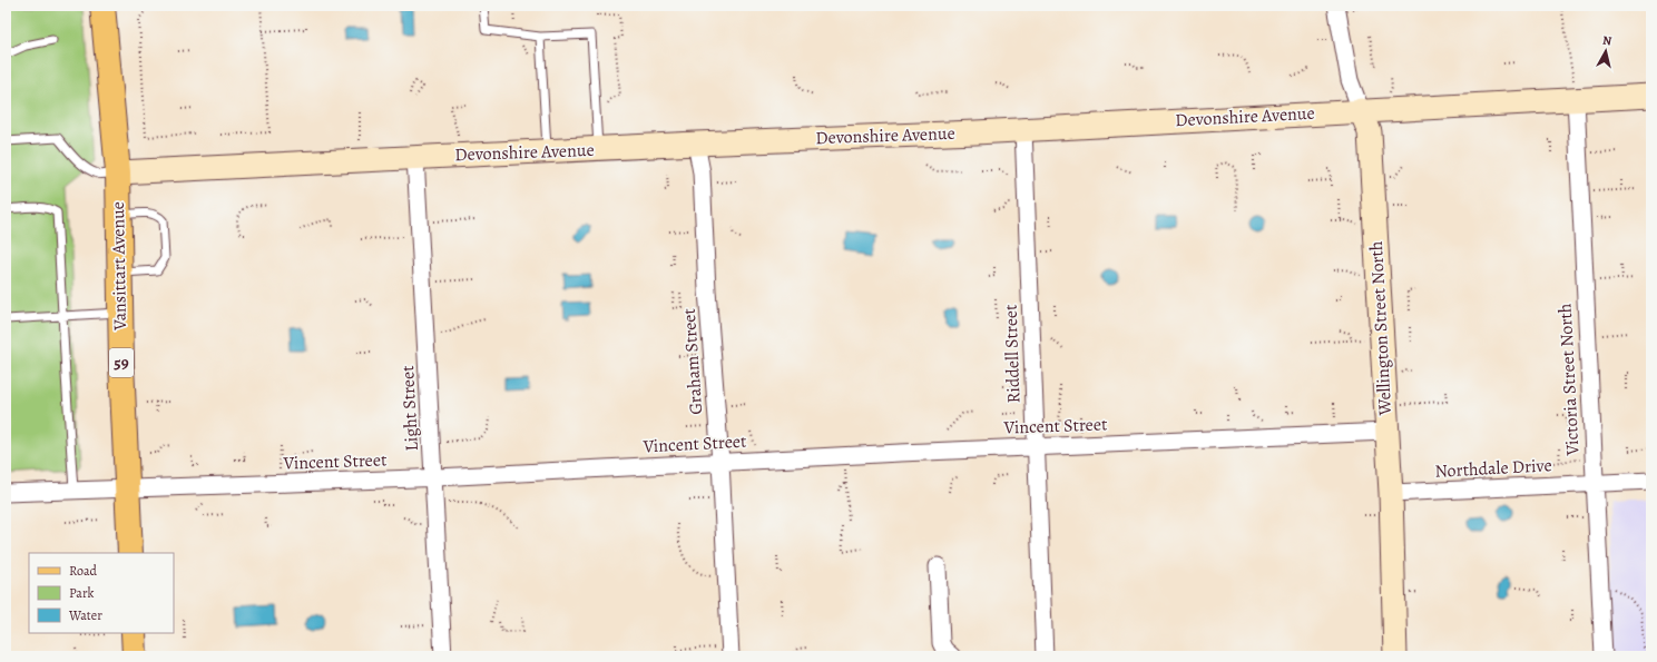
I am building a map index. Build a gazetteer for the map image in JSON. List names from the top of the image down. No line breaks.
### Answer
{"streets":{"main road":["Devonshire Avenue","Vansittart Avenue","Wellington Street North","59"],"street":["Riddell Street","Graham Street","Victoria Street North","Light Street","Vincent Street","Northdale Drive"]},"crossings":[["Devonshire Avenue","Vansittart Avenue"],["Devonshire Avenue","Wellington Street North"],["Devonshire Avenue","Riddell Street"],["Devonshire Avenue","Graham Street"],["Devonshire Avenue","Victoria Street North"],["Devonshire Avenue","Light Street"],["Vansittart Avenue","Vincent Street"],["Wellington Street North","Vincent Street"],["Wellington Street North","Northdale Drive"],["Riddell Street","Vincent Street"],["Graham Street","Vincent Street"],["Victoria Street North","Northdale Drive"],["Light Street","Vincent Street"]],"legend":["Road","Park","Water"],"north":"top"}
